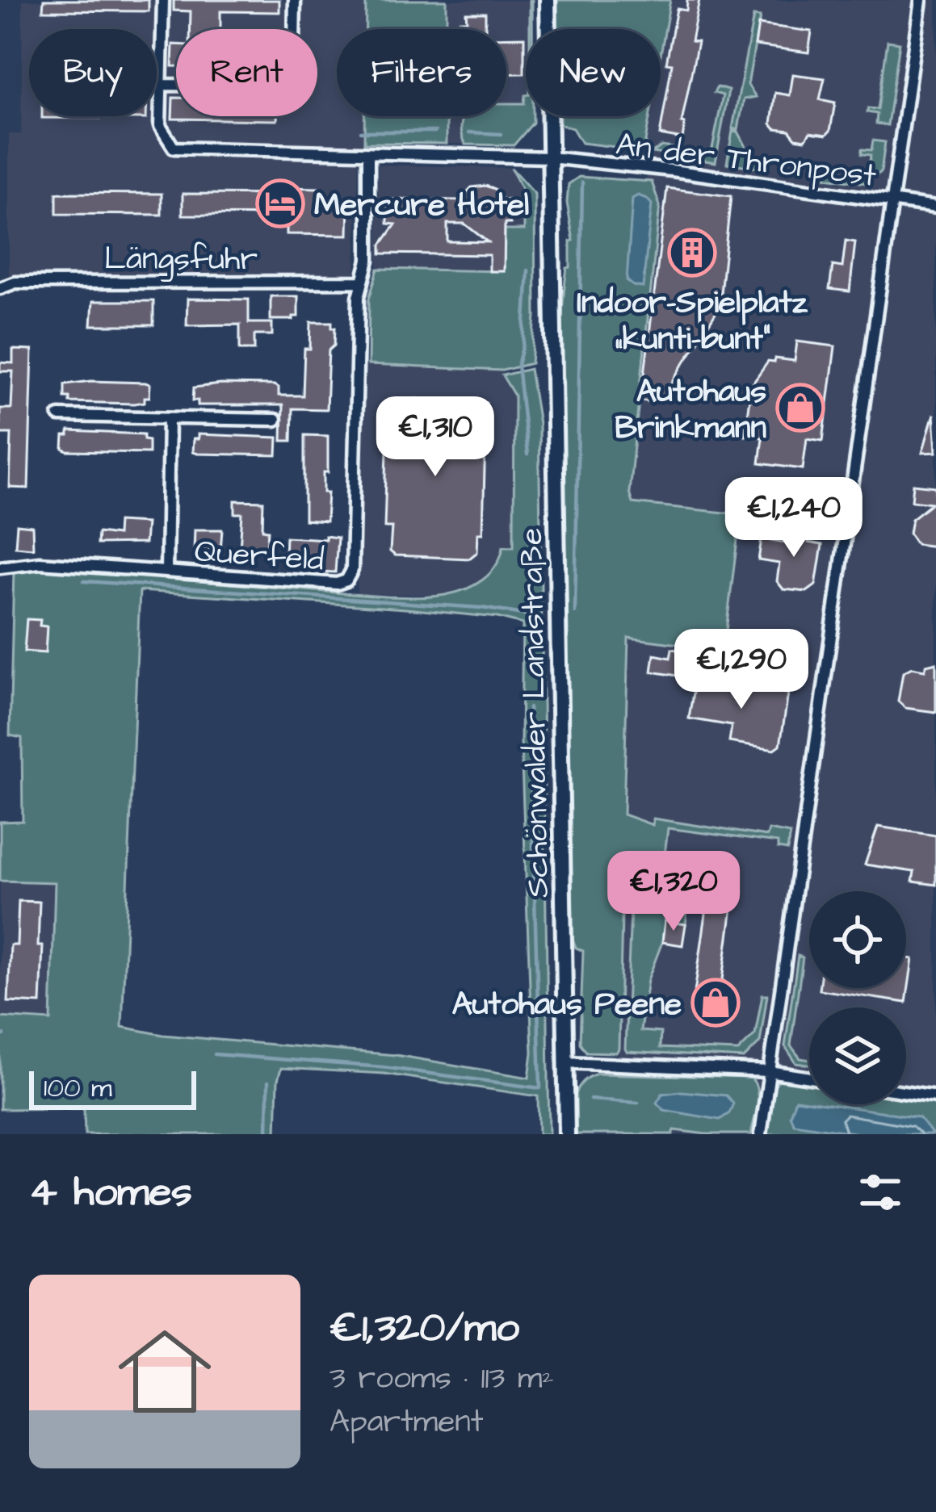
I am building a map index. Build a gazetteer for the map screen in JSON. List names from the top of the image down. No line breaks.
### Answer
{"streets":{"main road":["Schönwalder Landstraße"],"street":["An der Thronpost","Längsfuhr","Querfeld"]},"crossings":[["An der Thronpost","Schönwalder Landstraße"],["Längsfuhr","Querfeld"]],"places":{"hotel":["Mercure Hotel"],"building":["Indoor-Spielplatz „kunti-bunt“"],"shop":["Autohaus Brinkmann","Autohaus Peene"]},"scale_bar":"100 m","page":{"chip":["Buy","Rent","Filters","New"],"price":["€1,310","€1,240","€1,290","€1,320"],"scale":"100 m","heading":"4 homes","list":[{"name":"€1,320/mo","note":"3 rooms · 113 m² · Apartment"}]}}
